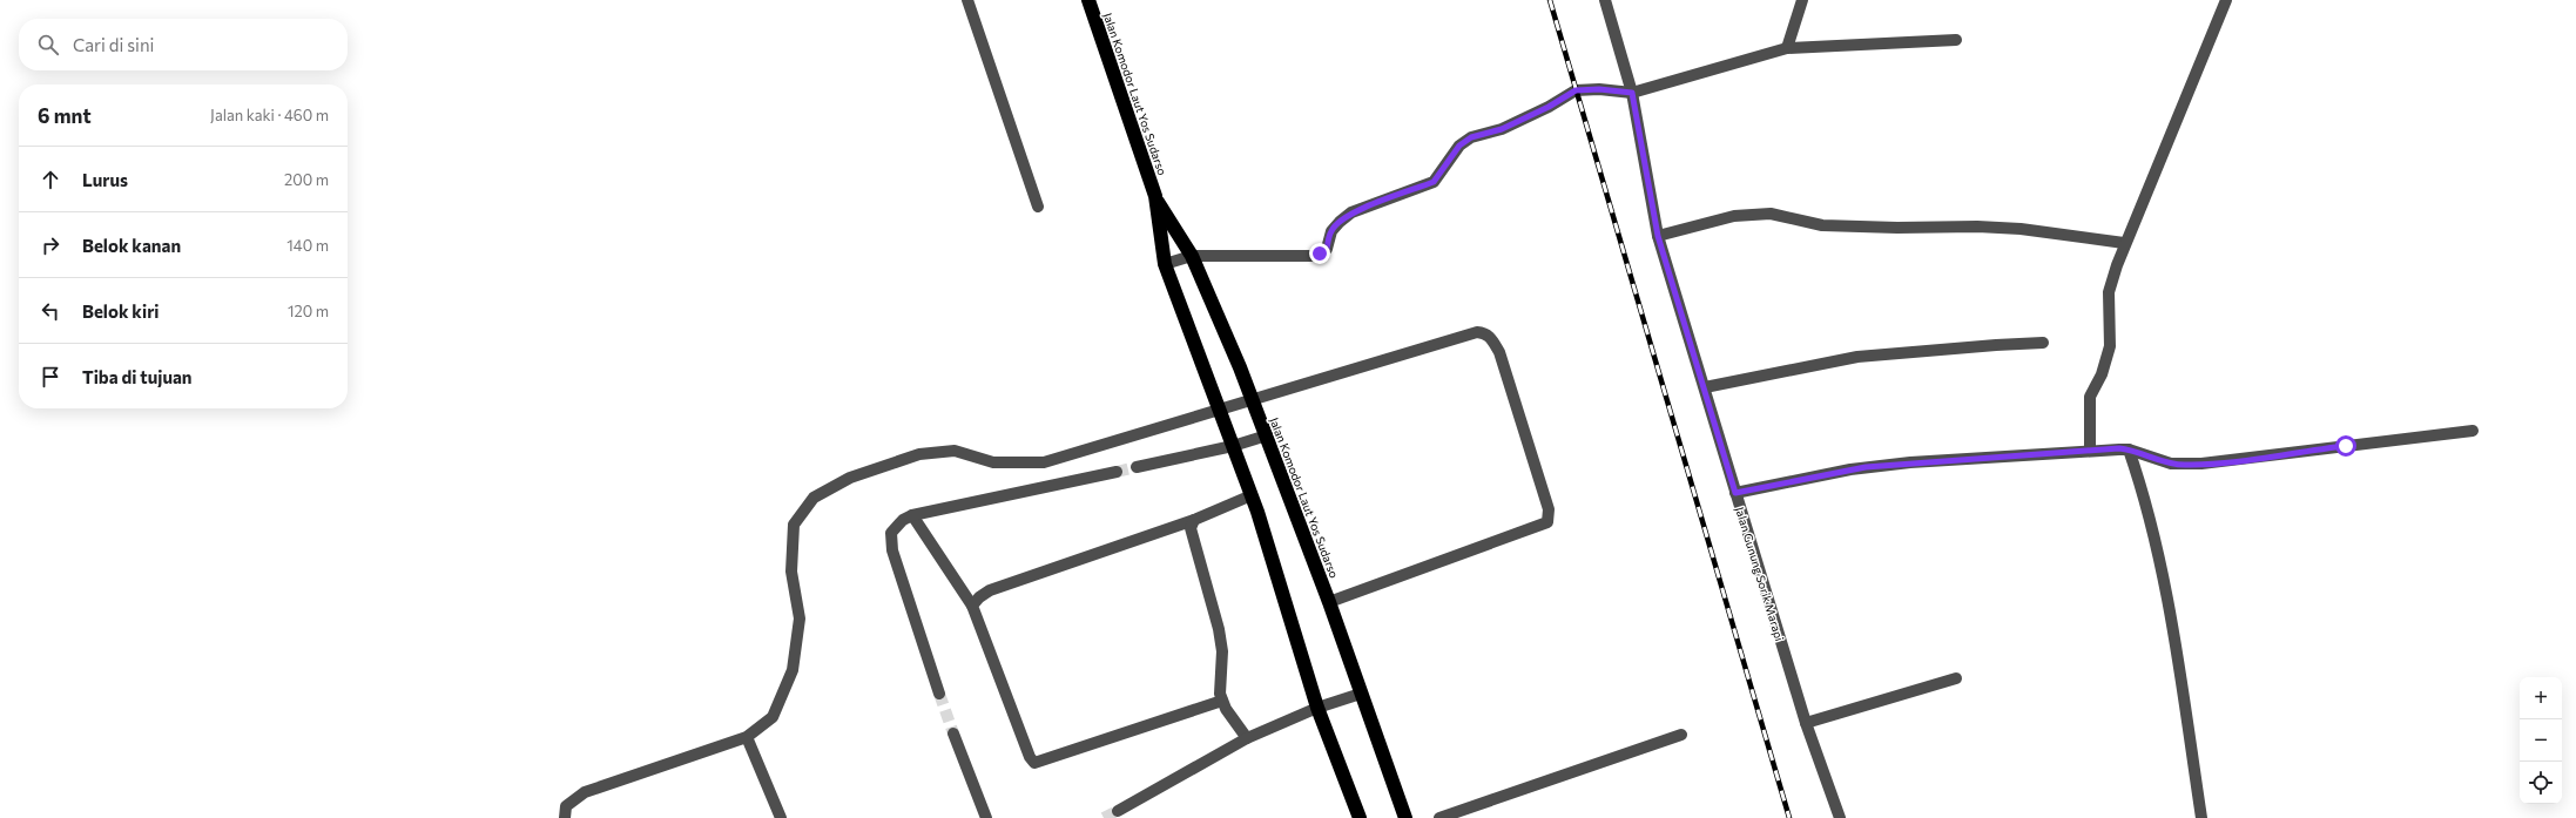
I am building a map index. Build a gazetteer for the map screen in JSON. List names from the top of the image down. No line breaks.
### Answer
{"streets":{"highway":["Jalan Komodor Laut Yos Sudarso"],"street":["Jalan Gunung Sorik Marapi"]},"page":{"search":"Cari di sini","heading":["6 mnt","Jalan kaki · 460 m"],"list":[["Lurus","200 m"],["Belok kanan","140 m"],["Belok kiri","120 m"],"Tiba di tujuan"],"map_buttons":["+","−"]}}
